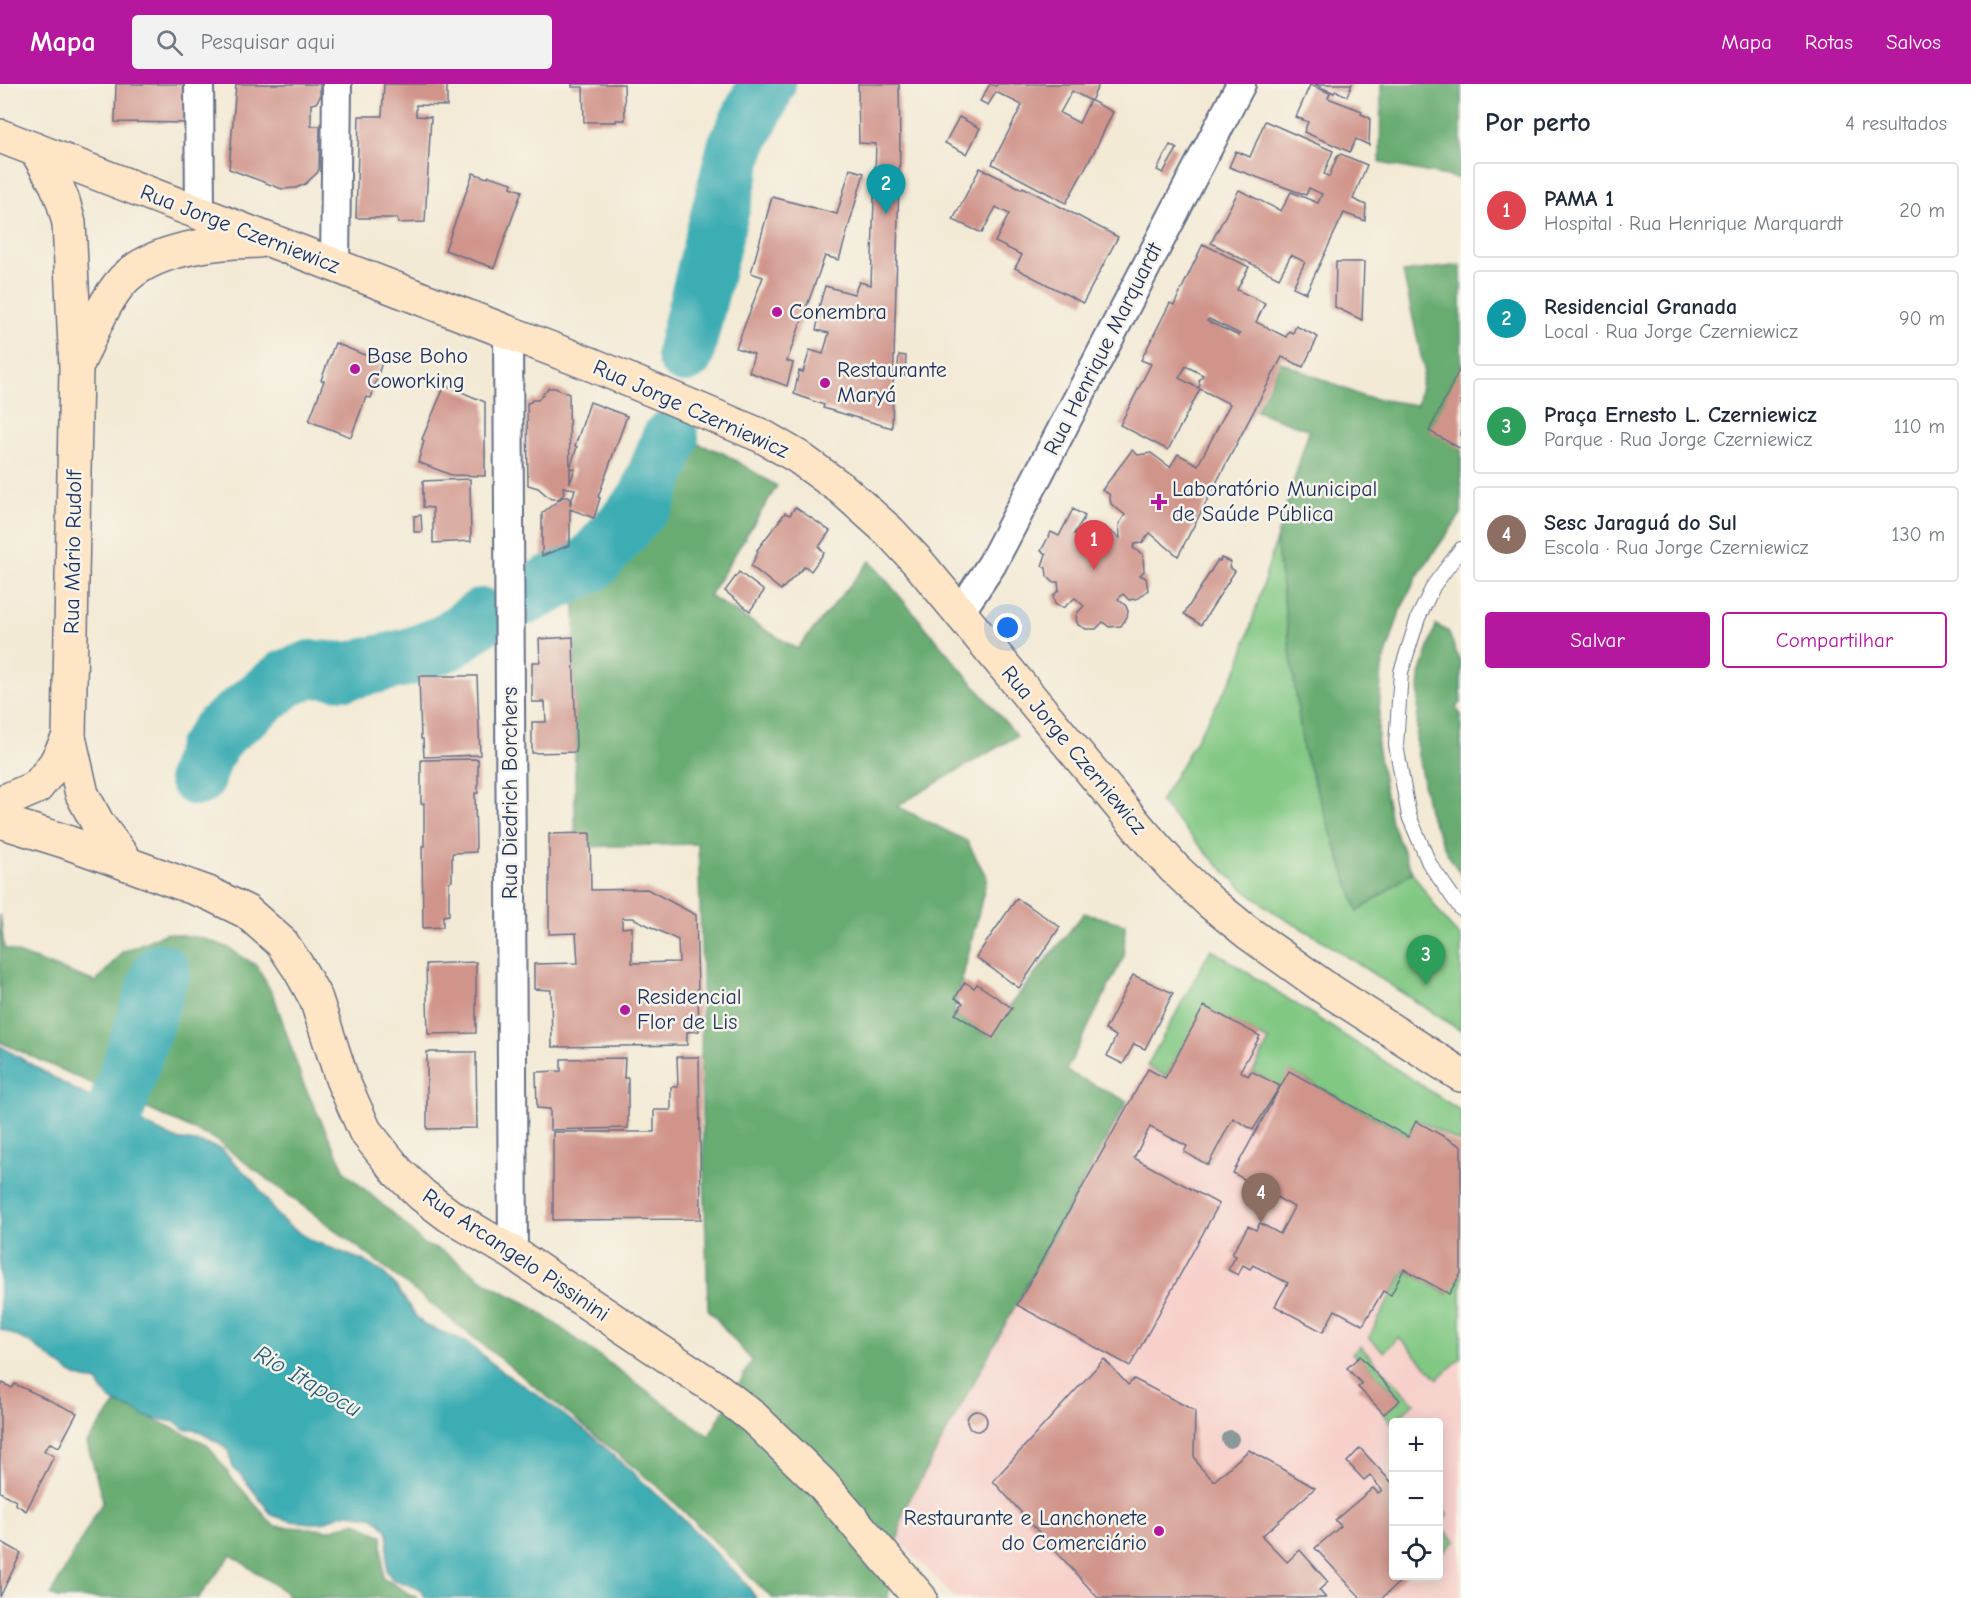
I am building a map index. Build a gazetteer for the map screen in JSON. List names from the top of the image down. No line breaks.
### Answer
{"streets":{"main road":["Rua Jorge Czerniewicz","Rua Mário Rudolf","Rua Arcangelo Pissinini"],"street":["Rua Henrique Marquardt","Rua Diedrich Borchers"]},"crossings":[["Rua Jorge Czerniewicz","Rua Henrique Marquardt"],["Rua Jorge Czerniewicz","Rua Mário Rudolf"],["Rua Jorge Czerniewicz","Rua Diedrich Borchers"],["Rua Mário Rudolf","Rua Arcangelo Pissinini"],["Rua Diedrich Borchers","Rua Arcangelo Pissinini"]],"water":["Rio Itapocu"],"places":{"other":["Conembra","Base Boho Coworking","Restaurante Maryá","Residencial Flor de Lis","Restaurante e Lanchonete do Comerciário"],"health":["Laboratório Municipal de Saúde Pública"]},"page":{"header":"Mapa","search":"Pesquisar aqui","nav":["Mapa","Rotas","Salvos"],"heading":["Por perto","4 resultados"],"list":[{"mark":"1","name":"PAMA 1","note":"Hospital · Rua Henrique Marquardt","value":"20 m"},{"mark":"2","name":"Residencial Granada","note":"Local · Rua Jorge Czerniewicz","value":"90 m"},{"mark":"3","name":"Praça Ernesto L. Czerniewicz","note":"Parque · Rua Jorge Czerniewicz","value":"110 m"},{"mark":"4","name":"Sesc Jaraguá do Sul","note":"Escola · Rua Jorge Czerniewicz","value":"130 m"}],"pins":["2","1","3","4"],"buttons":["Salvar","Compartilhar"],"map_buttons":["+","−"]}}
